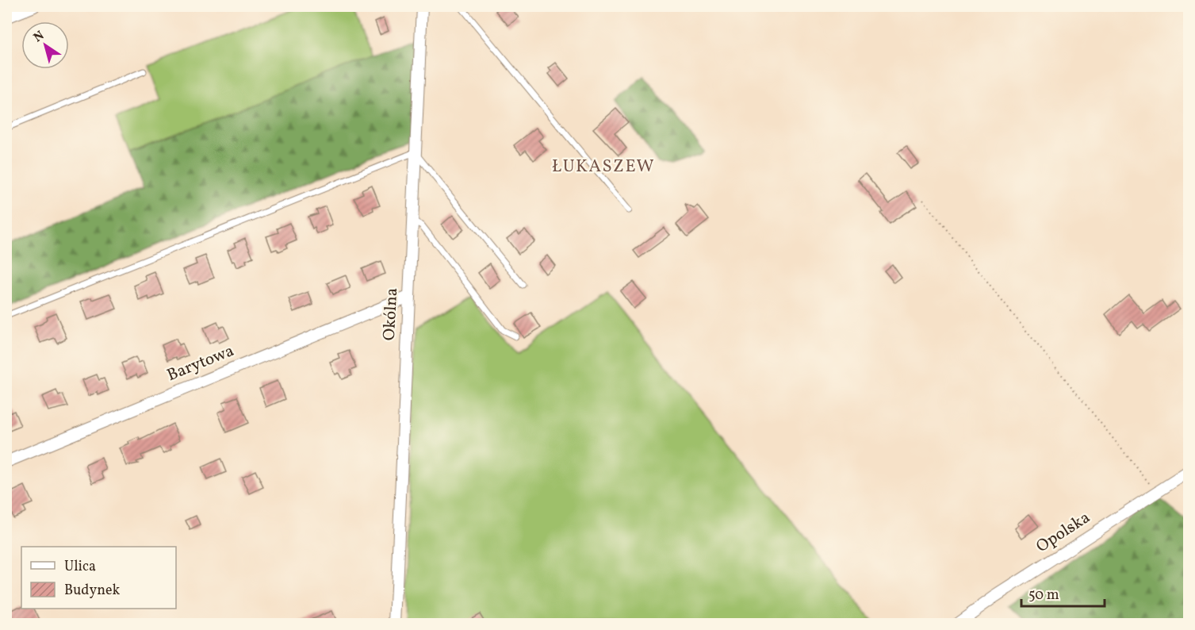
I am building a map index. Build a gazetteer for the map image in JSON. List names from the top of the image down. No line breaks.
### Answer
{"streets":{"street":["Okólna","Barytowa","Opolska"]},"crossings":[["Okólna","Barytowa"]],"districts":["ŁUKASZEW"],"legend":["Ulica","Budynek"],"scale_bar":"50 m","north":"top left"}
